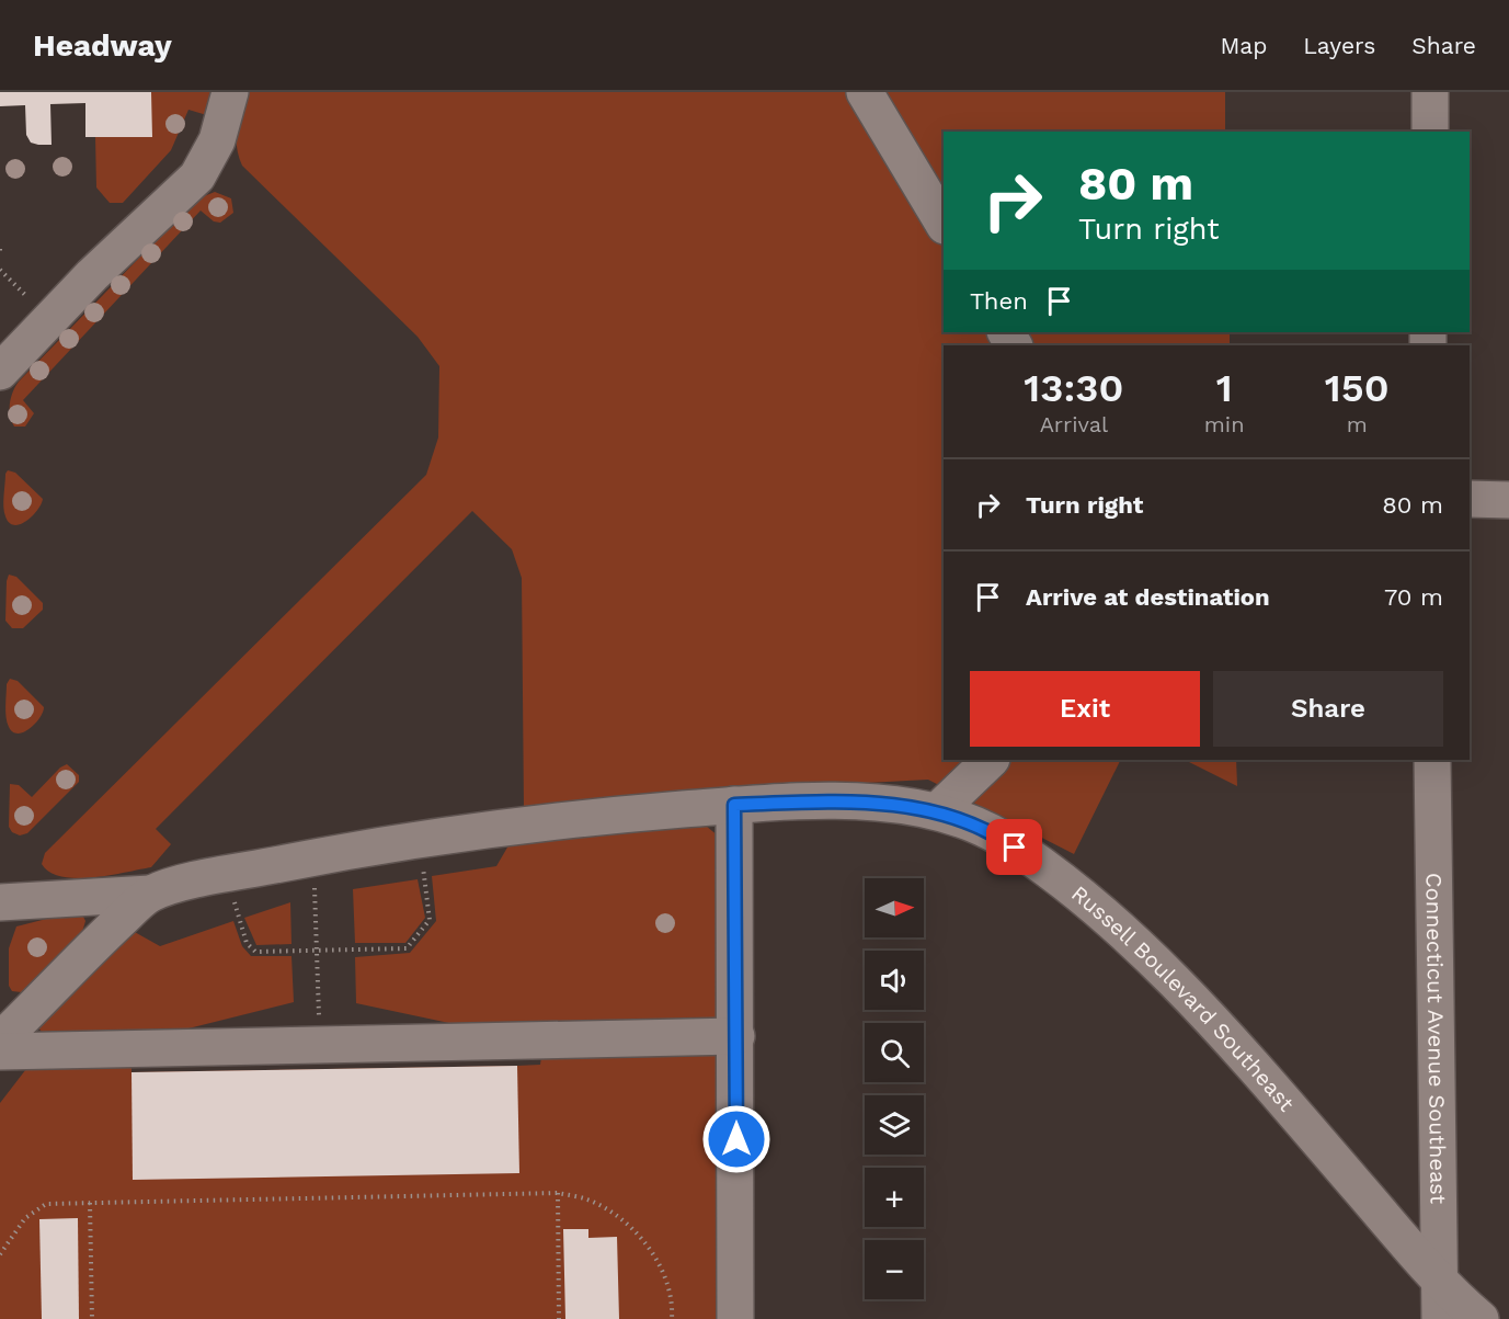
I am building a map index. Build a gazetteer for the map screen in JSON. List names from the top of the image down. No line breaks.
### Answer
{"streets":{"street":["Russell Boulevard Southeast","Connecticut Avenue Southeast"]},"crossings":[["Russell Boulevard Southeast","Connecticut Avenue Southeast"]],"north":"right","page":{"header":"Headway","nav":["Map","Layers","Share"],"turn":["80 m","Turn right"],"then":"Then","eta":["13:30","Arrival","1","min","150","m"],"list":[{"name":"Turn right","value":"80 m"},{"name":"Arrive at destination","value":"70 m"}],"buttons":["Exit","Share"],"map_buttons":["+","−"]}}
